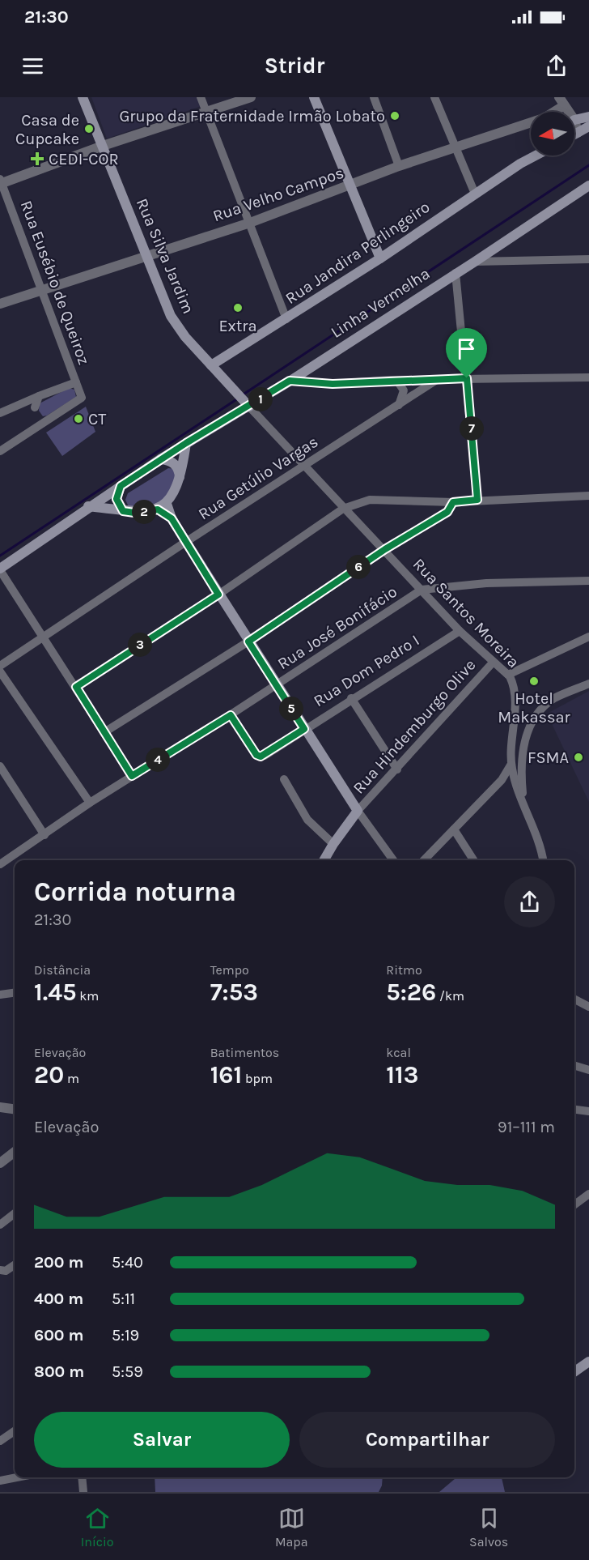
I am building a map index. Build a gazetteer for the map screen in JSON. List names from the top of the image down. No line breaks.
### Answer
{"streets":{"main road":["Rua Jandira Perlingeiro","Rua Silva Jardim","Linha Vermelha"],"street":["Rua Velho Campos","Rua Eusébio de Queiroz","Rua Getúlio Vargas","Rua Santos Moreira","Rua José Bonifácio","Rua Dom Pedro I","Rua Hindemburgo Olive"]},"crossings":[["Rua Velho Campos","Rua Silva Jardim"],["Rua Velho Campos","Rua Eusébio de Queiroz"],["Rua Jandira Perlingeiro","Rua Silva Jardim"],["Rua Silva Jardim","Linha Vermelha"],["Rua Silva Jardim","Rua Santos Moreira"],["Linha Vermelha","Rua Santos Moreira"],["Rua Getúlio Vargas","Rua Santos Moreira"],["Rua Santos Moreira","Rua José Bonifácio"],["Rua Santos Moreira","Rua Dom Pedro I"],["Rua Santos Moreira","Rua Hindemburgo Olive"],["Rua José Bonifácio","Rua Dom Pedro I"]],"places":{"other":["Grupo da Fraternidade Irmão Lobato","Casa de Cupcake","Extra","CT","Hotel Makassar","FSMA"],"health":["CEDI-COR"]},"north":"left","page":{"status":"21:30","header":"Stridr","pins":["1","7","2","6","3","5","4"],"heading":["Corrida noturna","21:30"],"stats":[["Distância","1.45 km"],["Tempo","7:53"],["Ritmo","5:26 /km"],["Elevação","20 m"],["Batimentos","161 bpm"],["kcal","113"]],"chart":["Elevação","91–111 m"],"list":[{"name":"200 m","note":"5:40"},{"name":"400 m","note":"5:11"},{"name":"600 m","note":"5:19"},{"name":"800 m","note":"5:59"}],"buttons":["Salvar","Compartilhar"],"tabs":["Início","Mapa","Salvos"]}}
